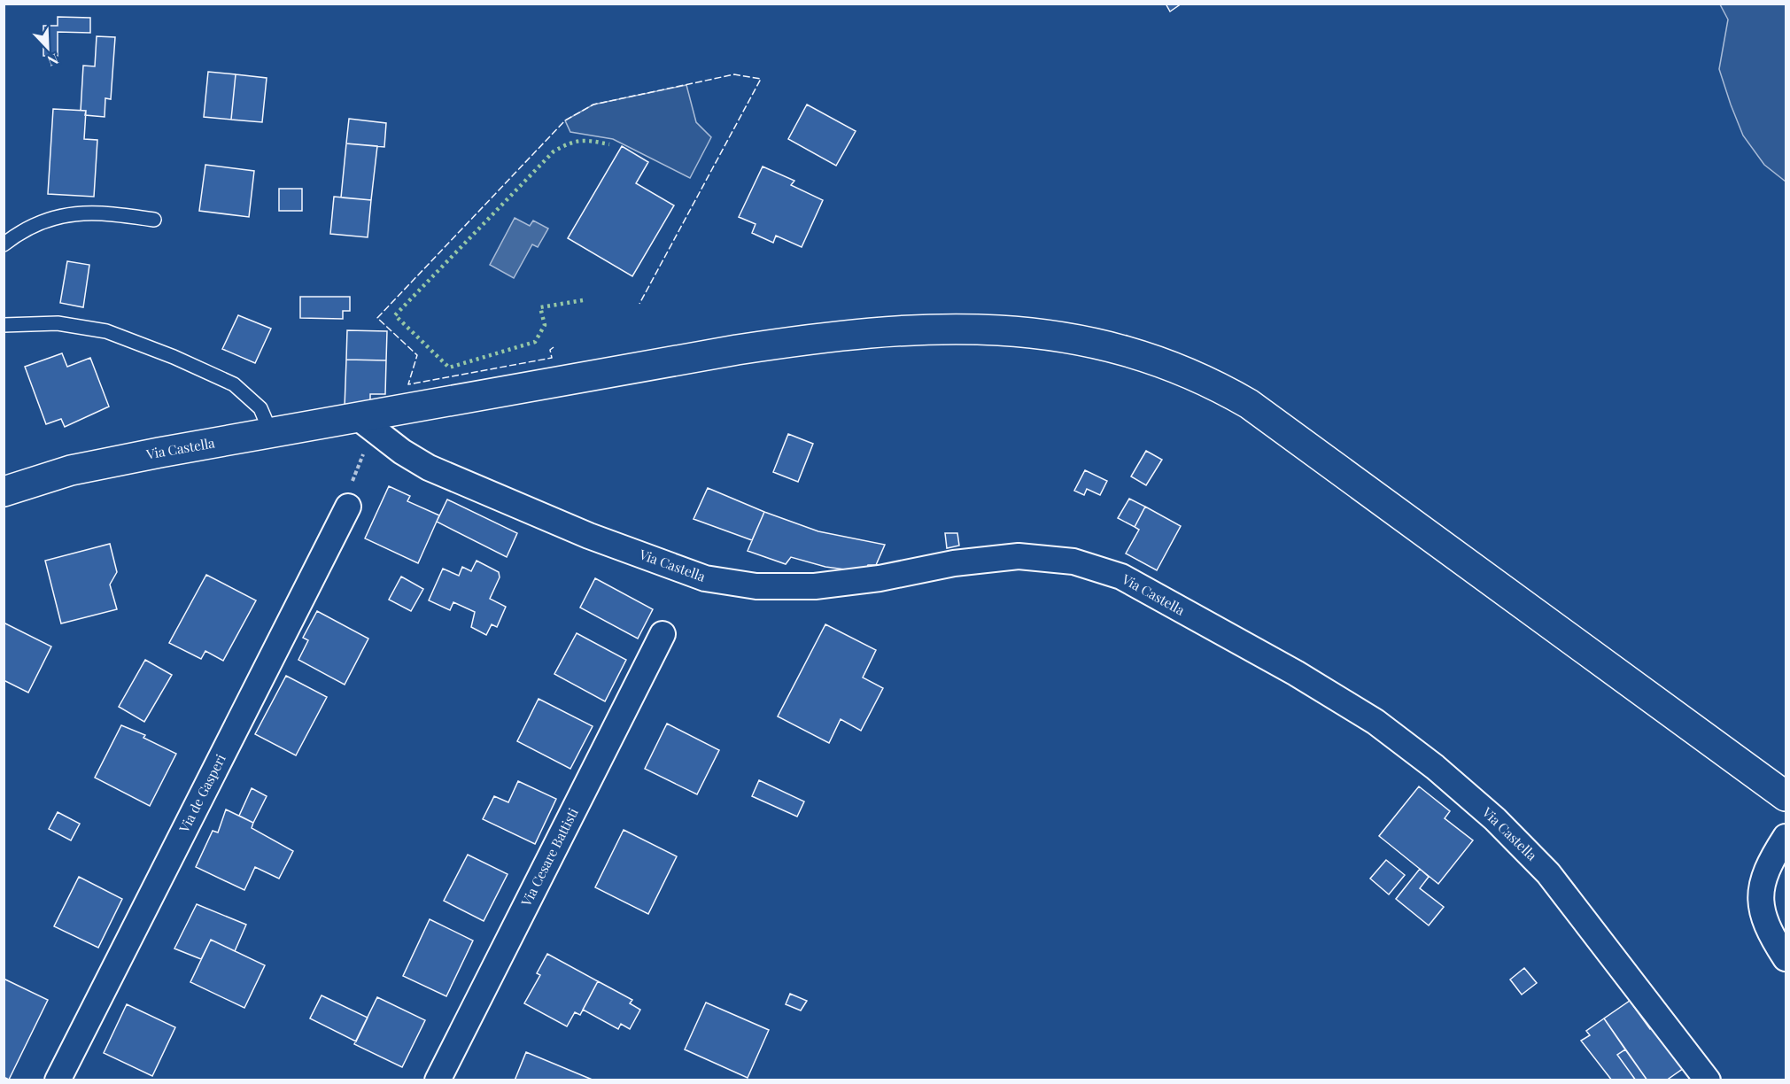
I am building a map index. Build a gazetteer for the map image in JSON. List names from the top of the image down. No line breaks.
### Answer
{"streets":{"main road":["Via Castella"],"street":["Via de Gasperi","Via Cesare Battisti"]},"north":"bottom right"}
